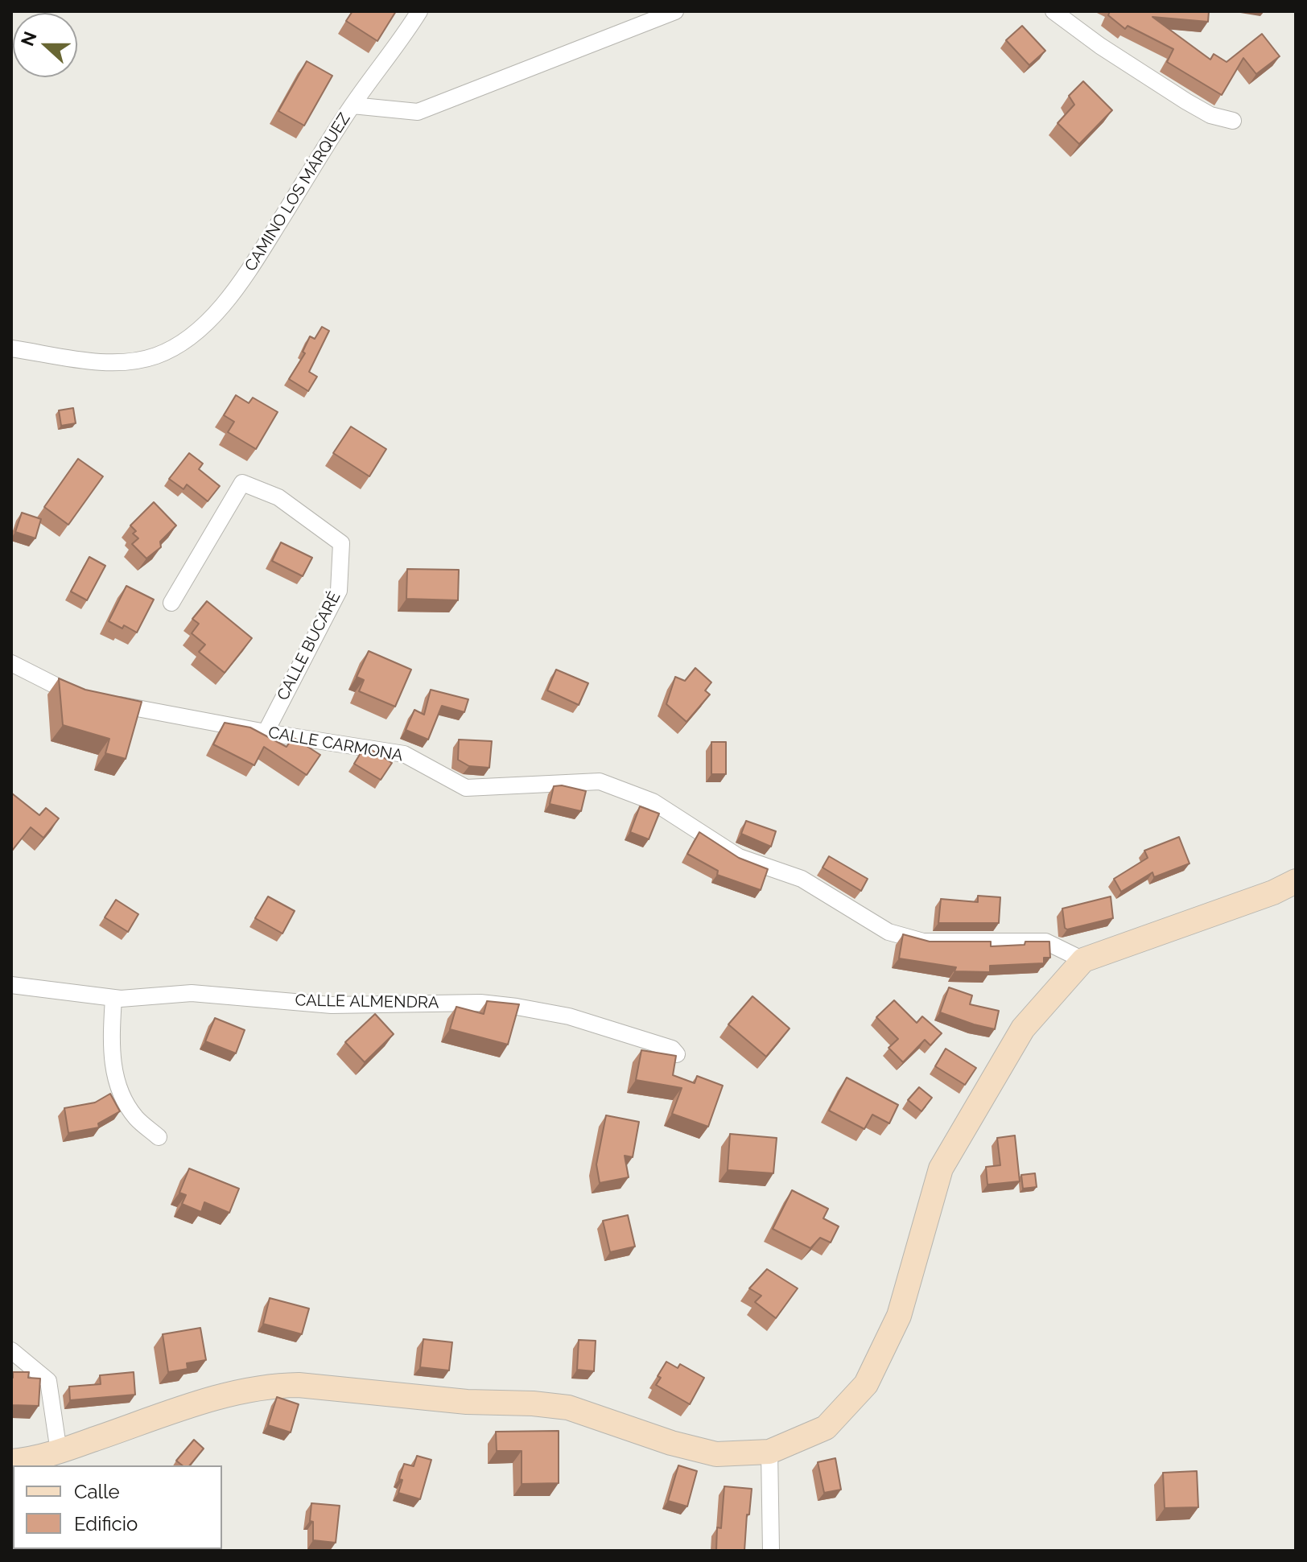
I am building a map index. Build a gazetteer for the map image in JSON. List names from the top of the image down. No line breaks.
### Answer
{"streets":{"street":["CAMINO LOS MÁRQUEZ","CALLE BUCARÉ","CALLE CARMONA","CALLE ALMENDRA"]},"crossings":[["CALLE BUCARÉ","CALLE CARMONA"]],"legend":["Calle","Edificio"],"north":"left"}
